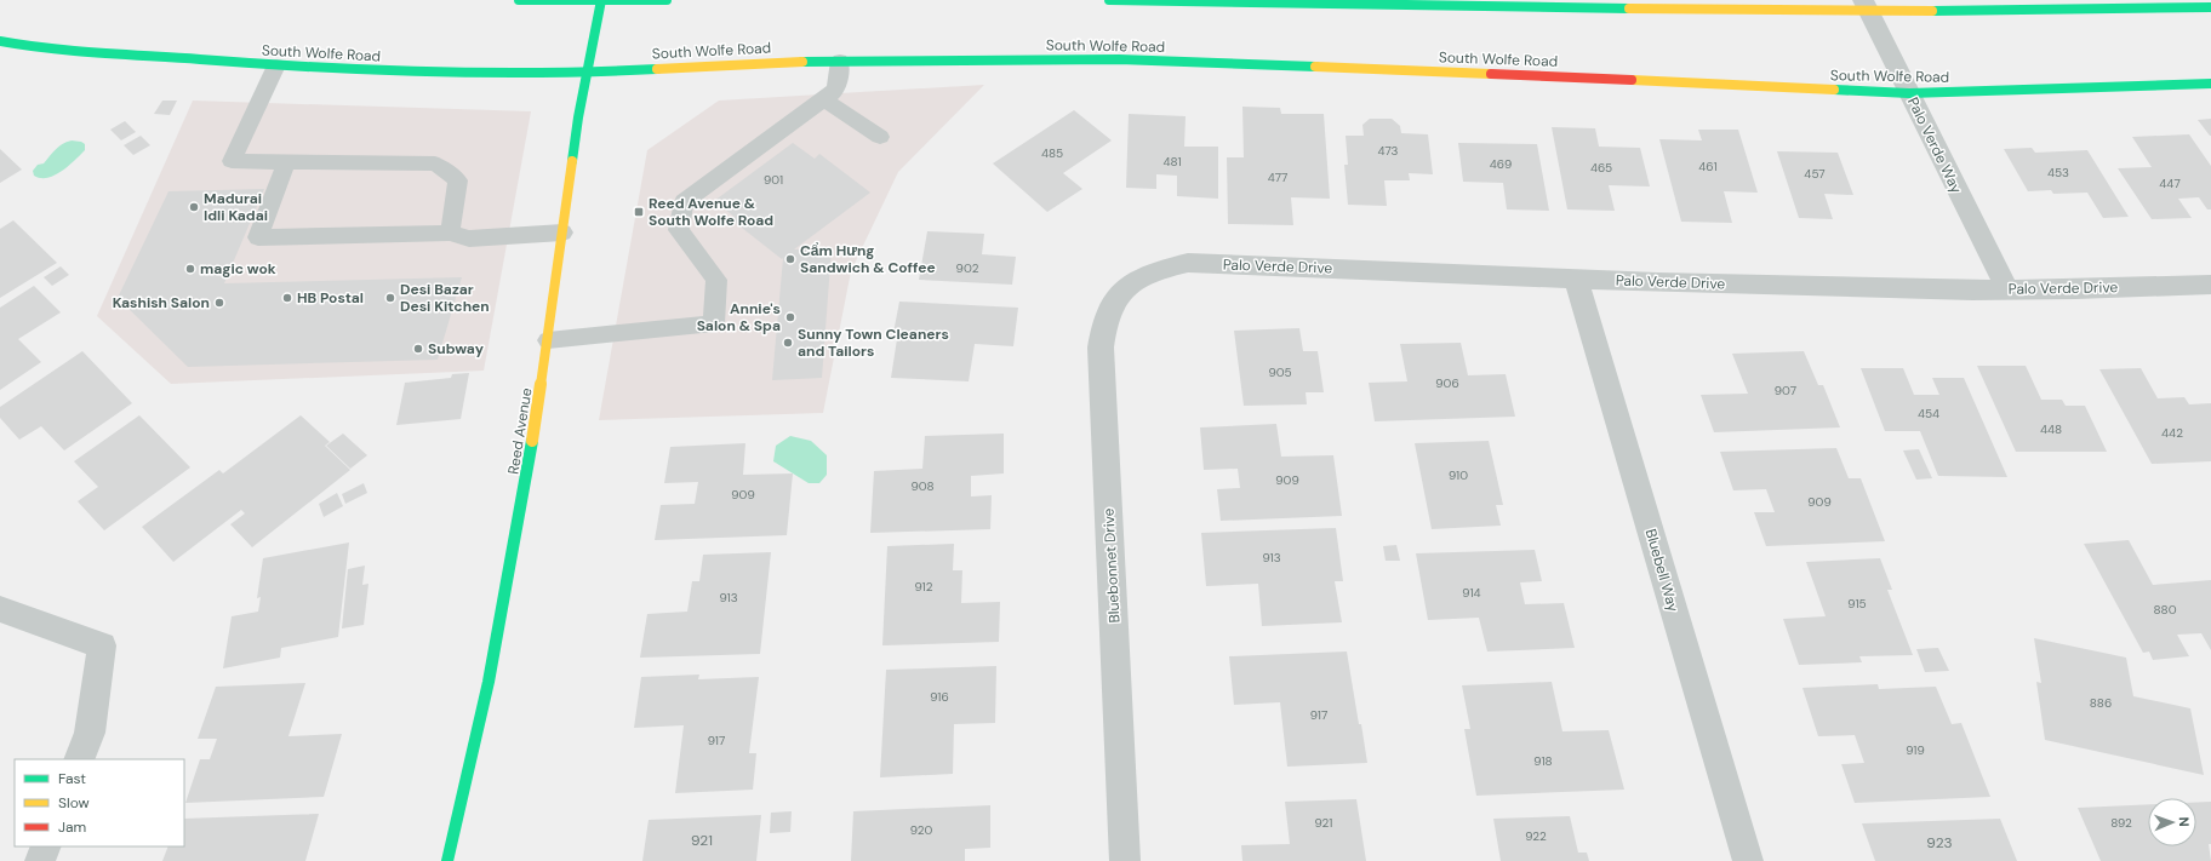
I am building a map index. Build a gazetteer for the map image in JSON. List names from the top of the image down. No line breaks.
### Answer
{"streets":{"main road":["South Wolfe Road","Reed Avenue"],"street":["Palo Verde Way","Palo Verde Drive","Bluebonnet Drive","Bluebell Way"]},"crossings":[["South Wolfe Road","Palo Verde Way"],["South Wolfe Road","Reed Avenue"],["Palo Verde Way","Palo Verde Drive"],["Palo Verde Drive","Bluebonnet Drive"],["Palo Verde Drive","Bluebell Way"]],"places":{"other":["Madurai Idli Kadai","Cẩm Hưng Sandwich & Coffee","magic wok","HB Postal","Desi Bazar Desi Kitchen","Kashish Salon","Annie's Salon & Spa","Sunny Town Cleaners and Tailors","Subway"],"transit":["Reed Avenue & South Wolfe Road"]},"house_numbers":["473","485","481","469","461","465","453","457","477","901","447","902","905","906","907","454","448","442","910","909","908","909","909","913","912","914","913","915","880","916","886","917","917","919","918","921","892","920","922","921","923"],"legend":["Fast","Slow","Jam"],"north":"right"}
